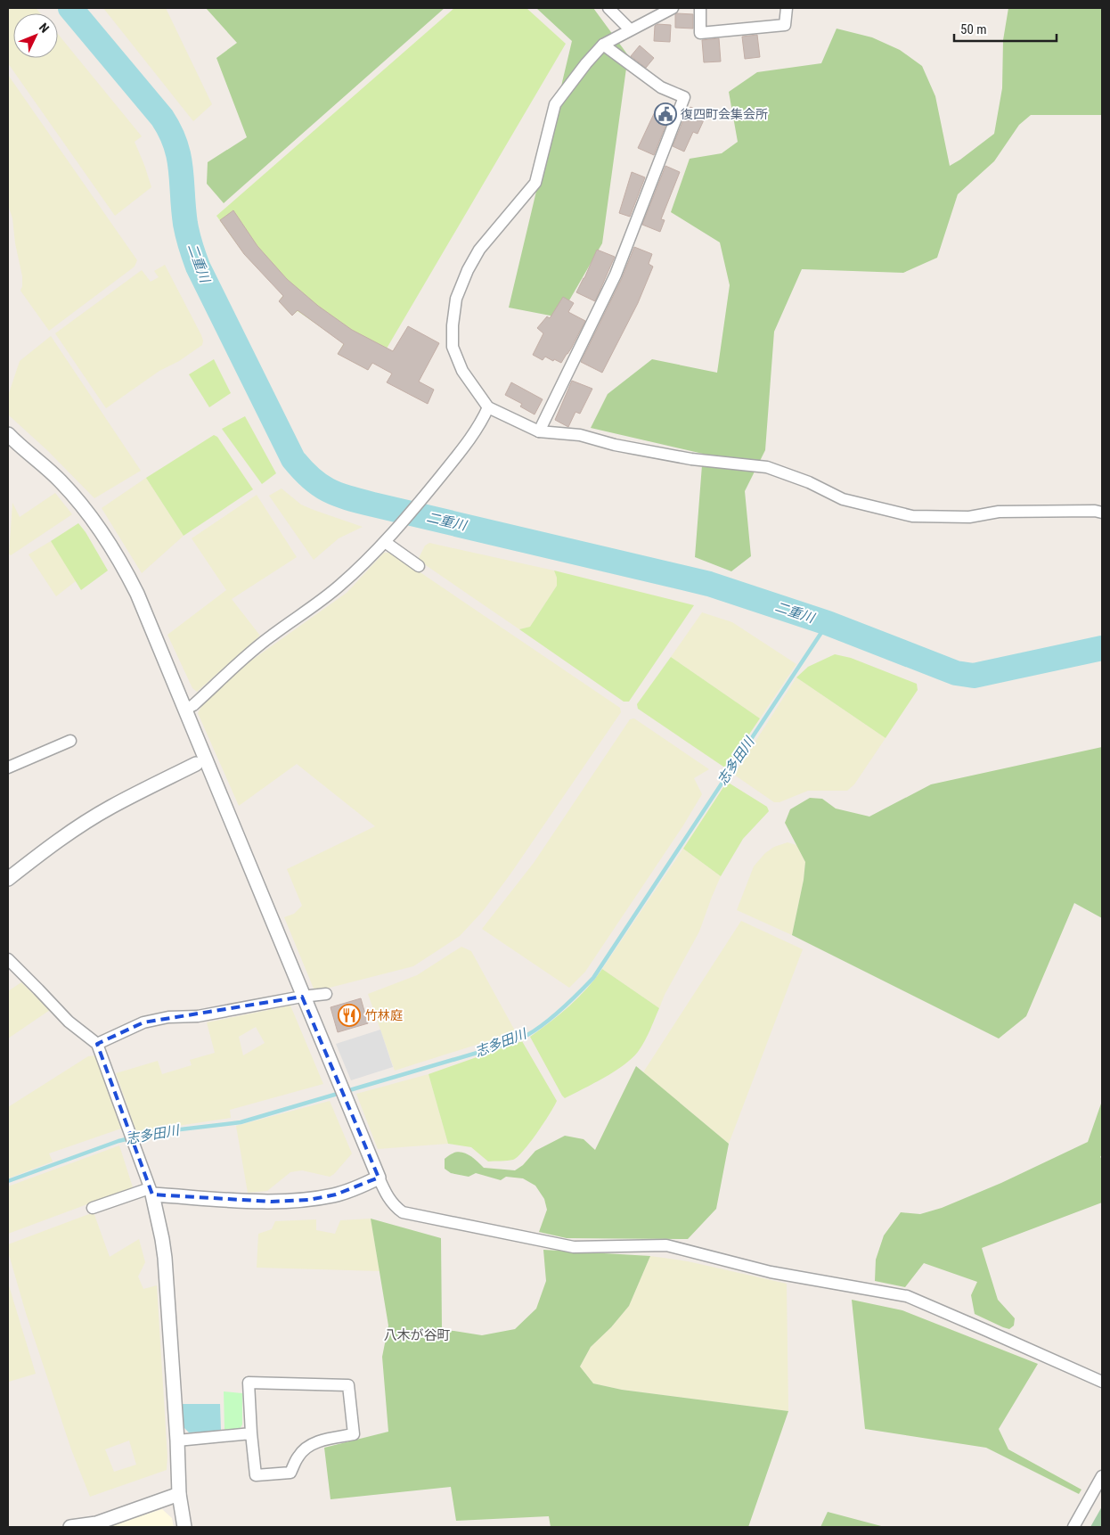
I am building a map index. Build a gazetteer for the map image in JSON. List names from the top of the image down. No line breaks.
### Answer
{"districts":["八木が谷町"],"water":["二重川","志多田川"],"places":{"public building":["復四町会集会所"],"restaurant":["竹林庭"]},"scale_bar":"50 m","north":"top right"}
